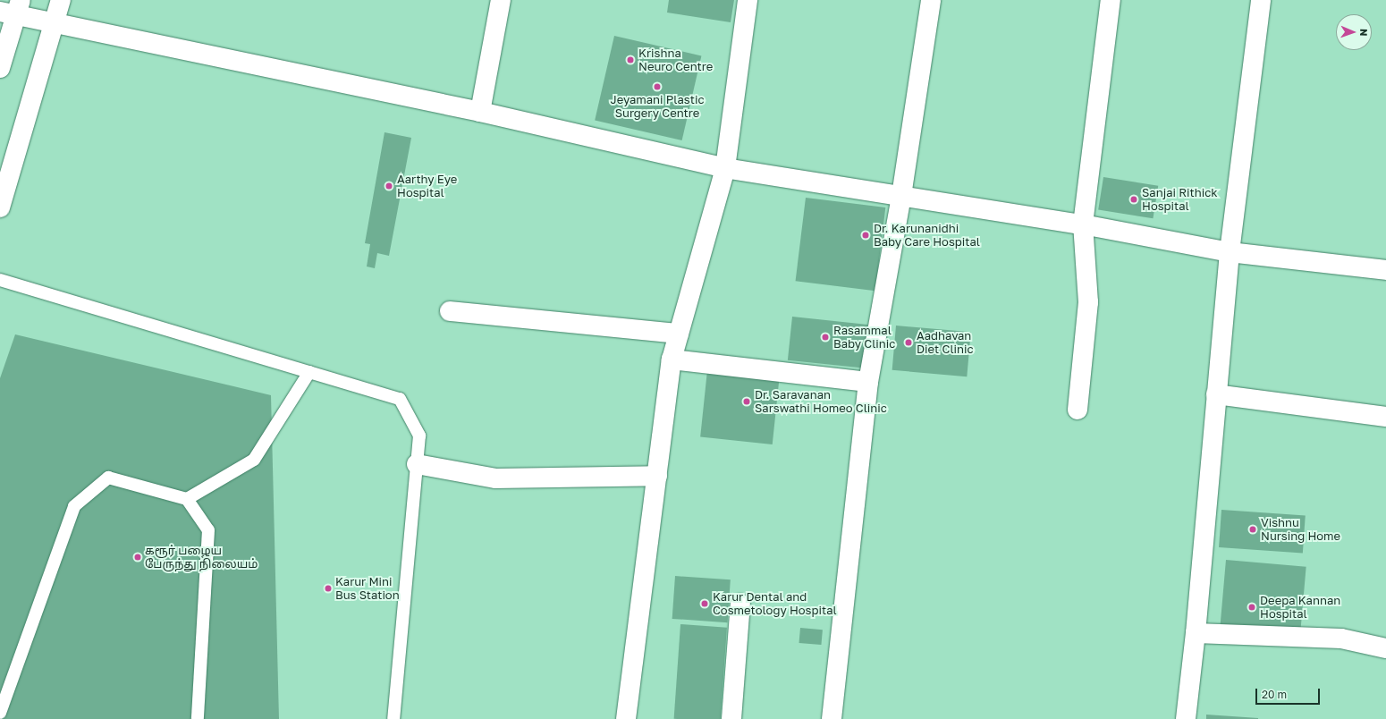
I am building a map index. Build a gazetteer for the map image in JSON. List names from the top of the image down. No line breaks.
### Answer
{"places":["Krishna Neuro Centre","Jeyamani Plastic Surgery Centre","Aarthy Eye Hospital","Sanjai Rithick Hospital","Dr. Karunanidhi Baby Care Hospital","Rasammal Baby Clinic","Aadhavan Diet Clinic","Dr. Saravanan Sarswathi Homeo Clinic","Vishnu Nursing Home","கரூர் பழைய பேருந்து நிலையம்","Karur Mini Bus Station","Karur Dental and Cosmetology Hospital","Deepa Kannan Hospital"],"scale_bar":"20 m","north":"right"}
